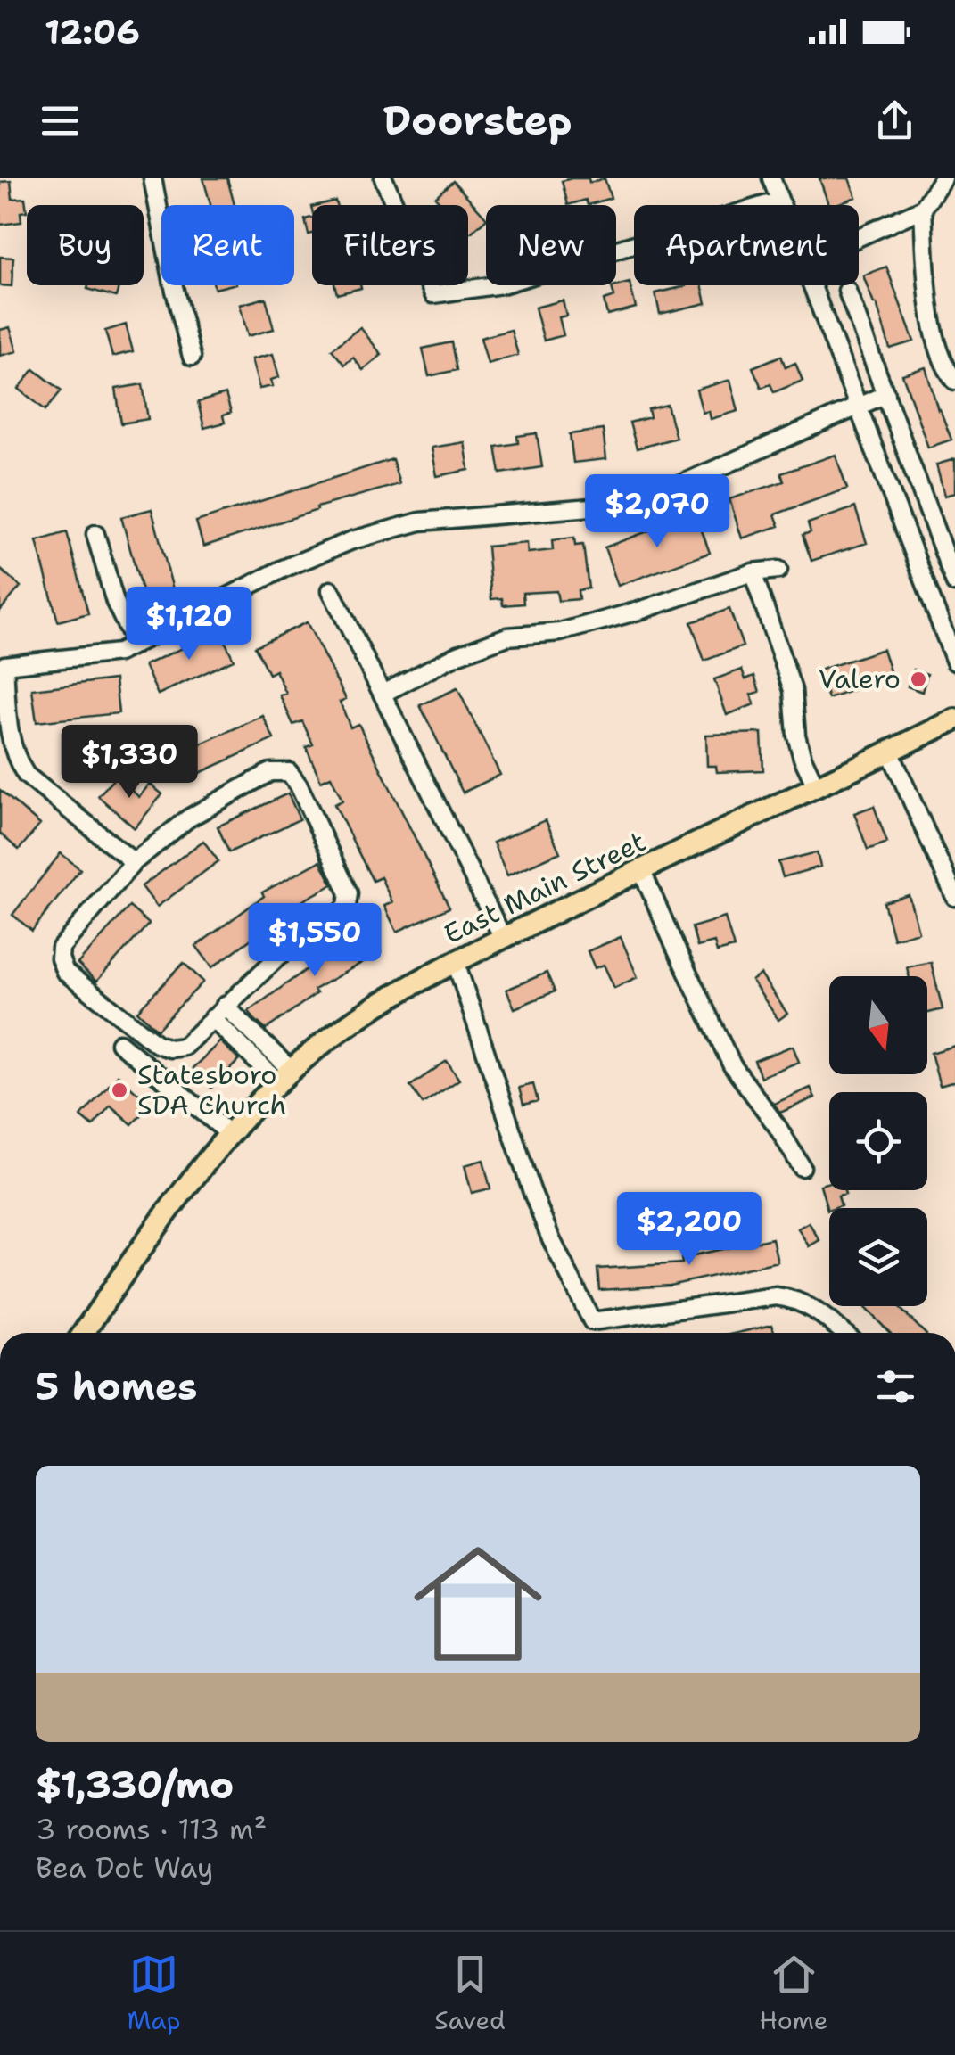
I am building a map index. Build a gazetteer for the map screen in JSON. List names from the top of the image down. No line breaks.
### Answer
{"streets":{"main road":["East Main Street"]},"places":["Valero","Statesboro SDA Church"],"north":"bottom","page":{"status":"12:06","header":"Doorstep","chip":["Buy","Rent","Filters","New","Apartment"],"price":["$2,070","$1,120","$1,330","$1,550","$2,200"],"heading":"5 homes","list":[{"name":"$1,330/mo","note":"3 rooms · 113 m² · Bea Dot Way"}],"tabs":["Map","Saved","Home"]}}
